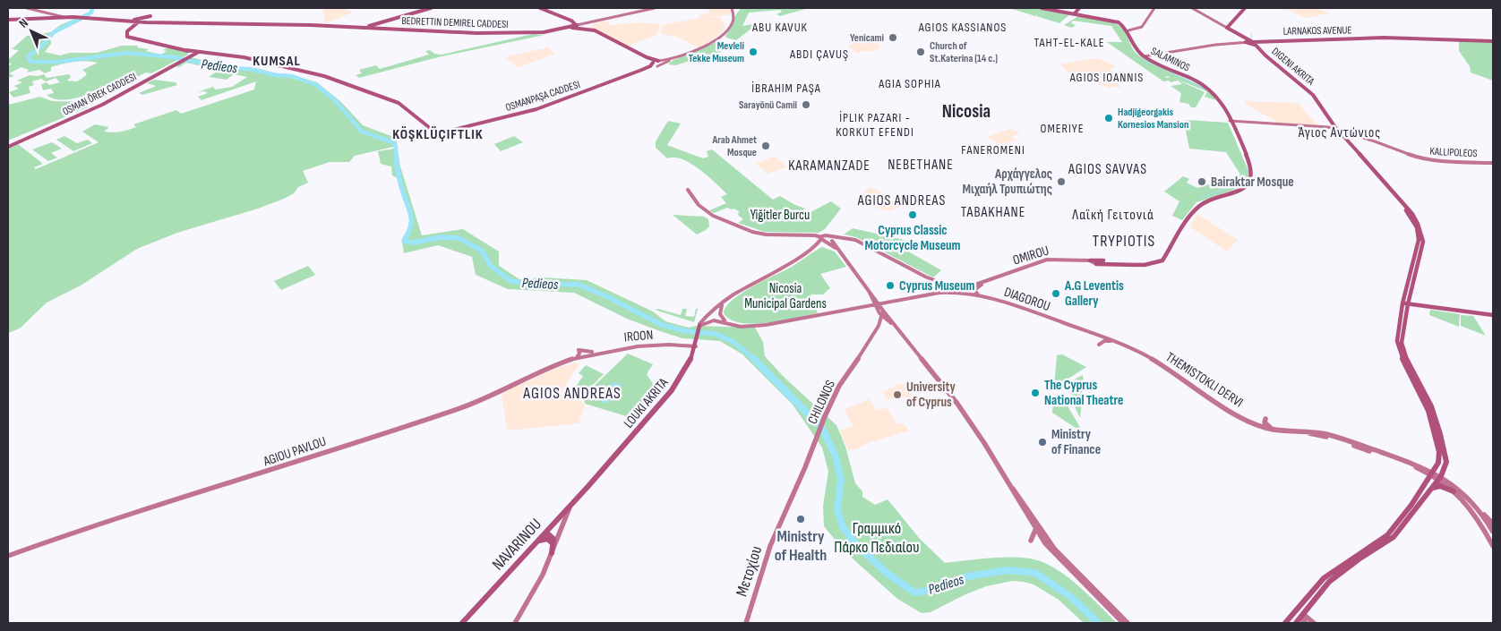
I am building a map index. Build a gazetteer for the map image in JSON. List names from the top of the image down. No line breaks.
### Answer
{"streets":{"main road":["BEDRETTIN DEMIREL CADDESI","LARNAKOS AVENUE","SALAMINOS","DIGENI AKRITA","OSMAN ÖREK CADDESI","OSMANPAŞA CADDESI","KALLIPOLEOS","OMIROU","DIAGOROU","IROON","THEMISTOKLI DERVI","CHILONOS","LOUKI AKRITA","AGIOU PAVLOU","NAVARINOU","Μετοχίου"]},"crossings":[["LARNAKOS AVENUE","SALAMINOS"],["LARNAKOS AVENUE","DIGENI AKRITA"],["SALAMINOS","KALLIPOLEOS"],["DIGENI AKRITA","KALLIPOLEOS"],["DIAGOROU","THEMISTOKLI DERVI"],["IROON","LOUKI AKRITA"],["IROON","AGIOU PAVLOU"],["CHILONOS","Μετοχίου"],["LOUKI AKRITA","NAVARINOU"]],"districts":["ABU KAVUK","AGIOS KASSIANOS","TAHT-EL-KALE","ABDI ÇAVUŞ","KUMSAL","AGIOS IOANNIS","AGIA SOPHIA","İBRAHIM PAŞA","Nicosia","İPLIK PAZARI - KORKUT EFENDI","OMERIYE","Άγιος Αντώνιος","KÖŞKLÜÇIFTLIK","FANEROMENI","NEBETHANE","KARAMANZADE","AGIOS SAVVAS","AGIOS ANDREAS","TABAKHANE","Λαϊκή Γειτονιά","TRYPIOTIS","AGIOS ANDREAS"],"water":["Pedieos"],"parks":["Yiğitler Burcu","Nicosia Municipal Gardens","Γραμμικό Πάρκο Πεδιαίου"],"places":["Yenicami","Mevleli Tekke Museum","Church of St.Katerina (14 c.)","Sarayönü Camii","Hadjigeorgakis Kornesios Mansion","Arab Ahmet Mosque","Αρχάγγελος Μιχαήλ Τρυπιώτης","Bairaktar Mosque","Cyprus Classic Motorcycle Museum","Cyprus Museum","A.G Leventis Gallery","The Cyprus National Theatre","University of Cyprus","Ministry of Finance","Ministry of Health"],"north":"top left"}
